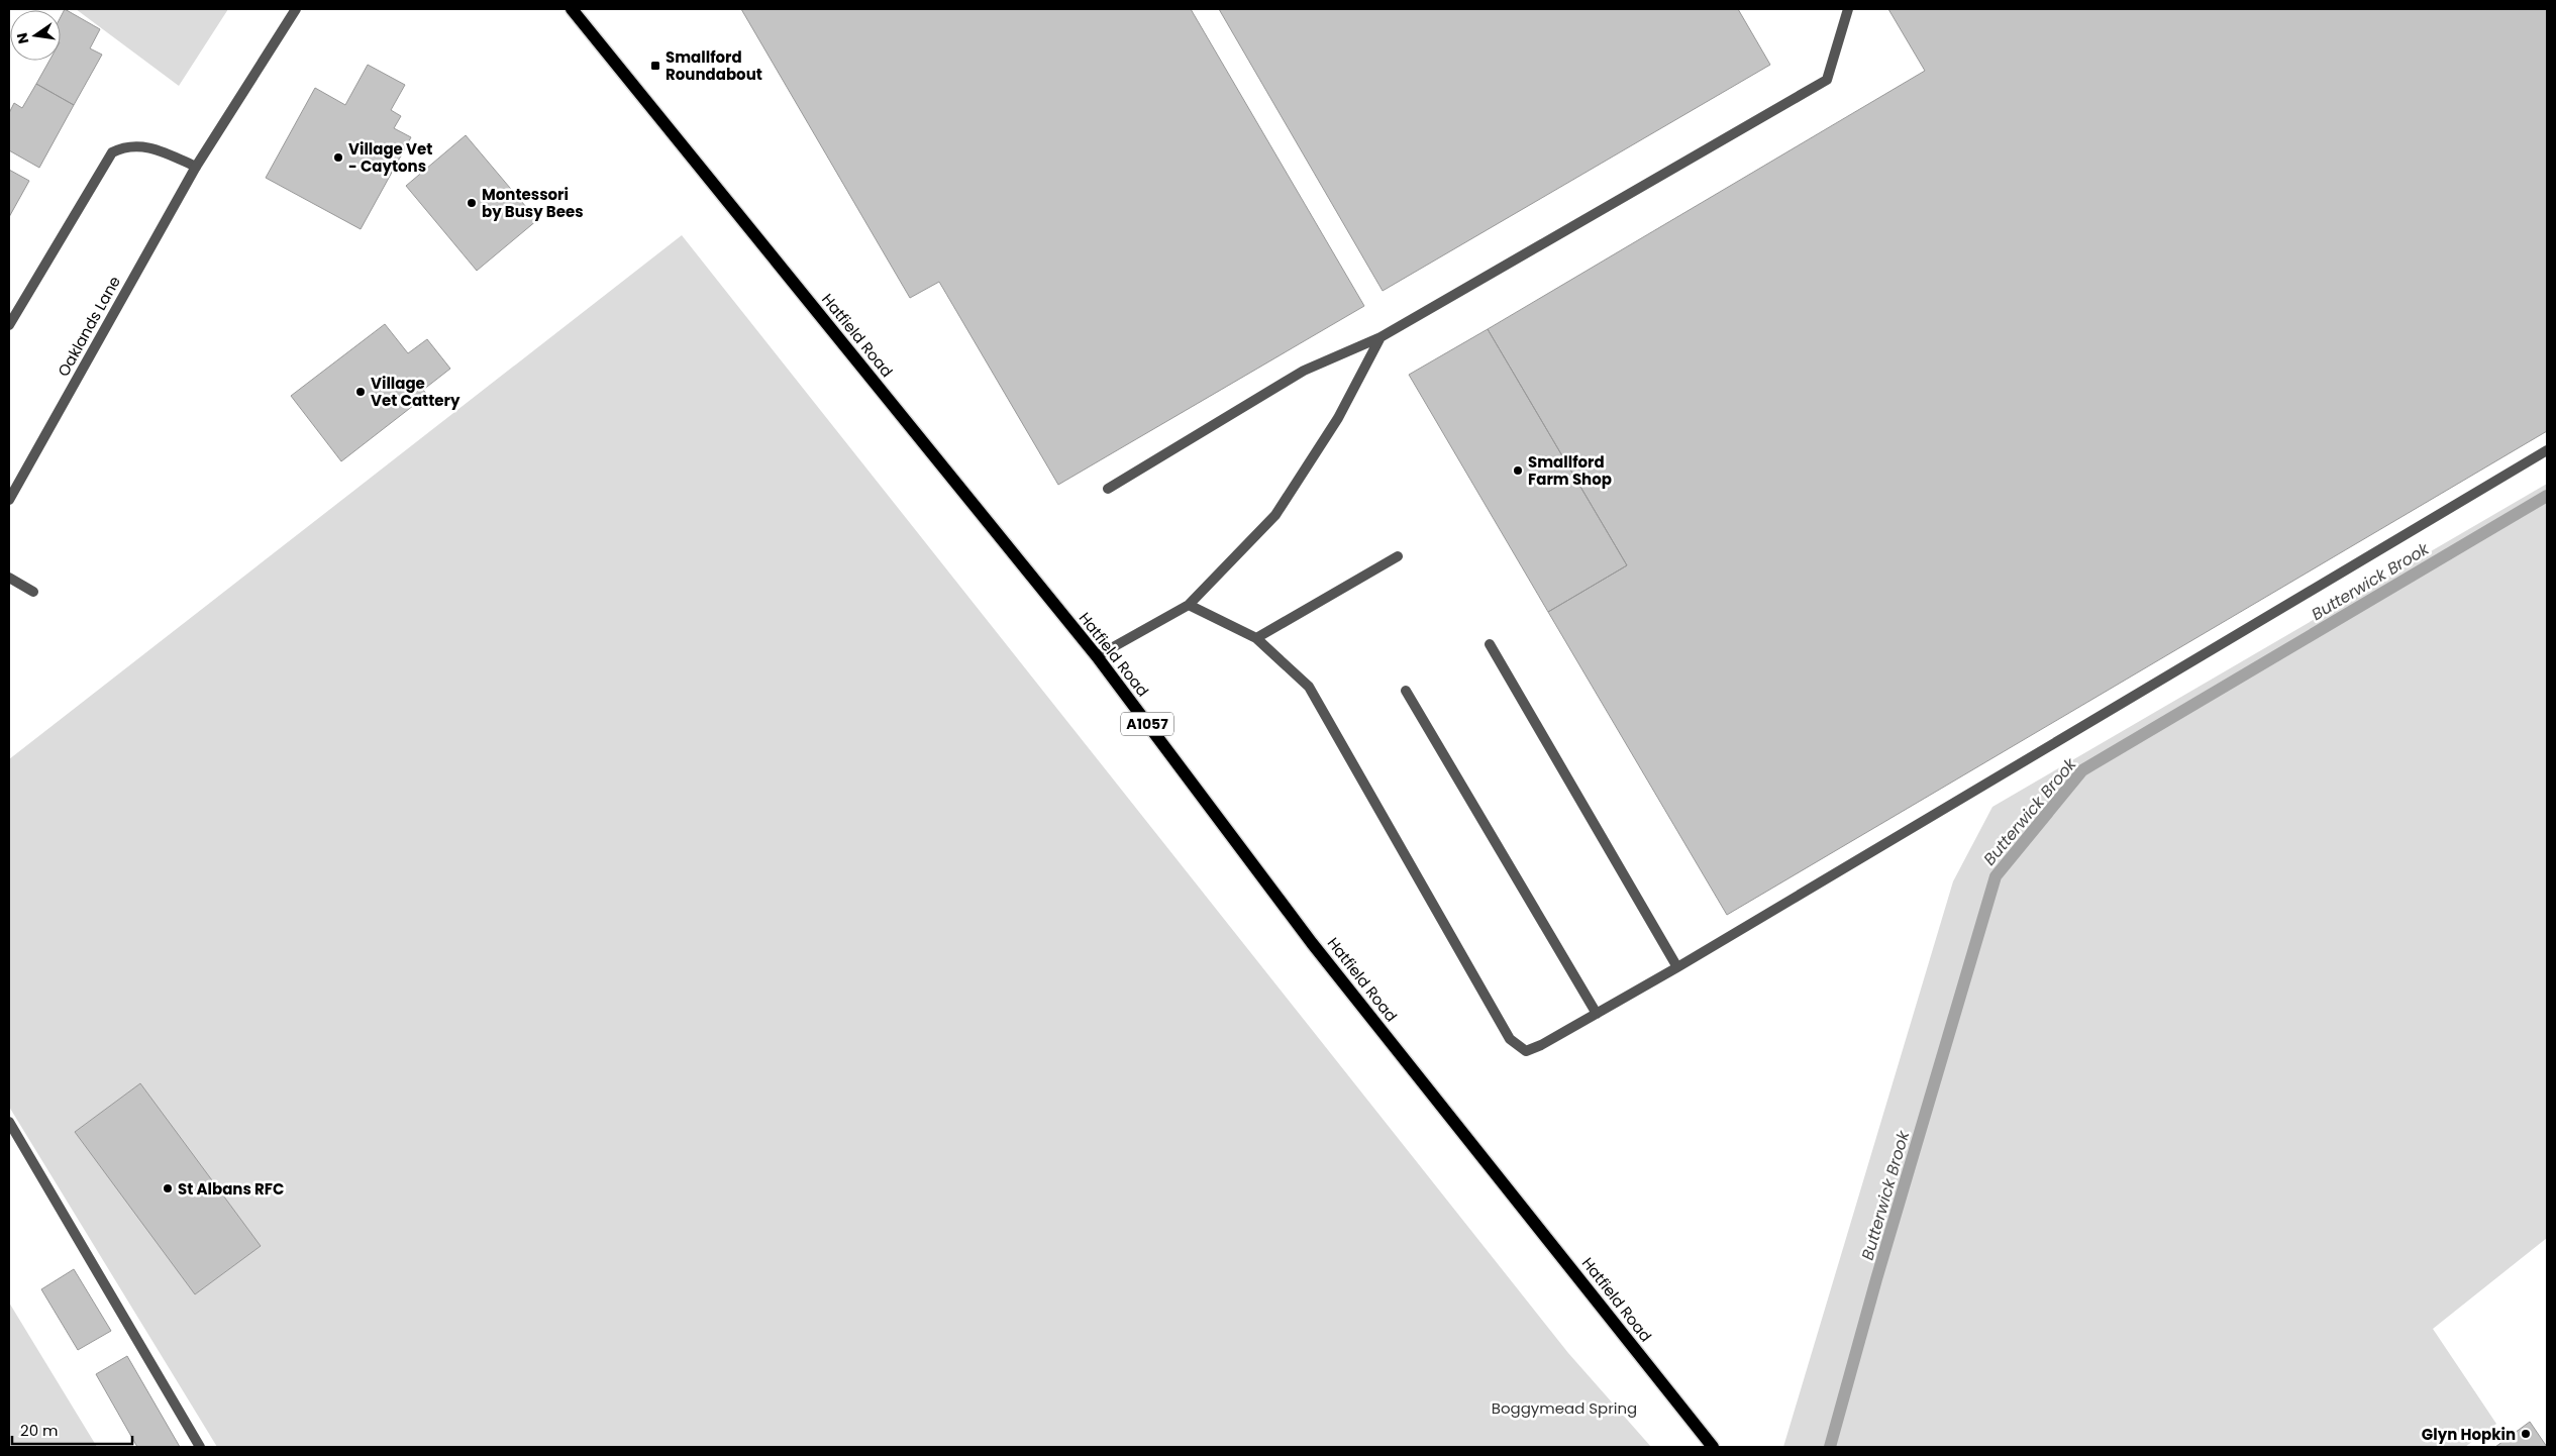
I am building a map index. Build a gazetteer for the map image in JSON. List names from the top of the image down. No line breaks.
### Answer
{"streets":{"main road":["Hatfield Road","A1057"],"street":["Oaklands Lane"]},"water":["Butterwick Brook"],"parks":["Boggymead Spring"],"places":{"transit":["Smallford Roundabout"],"other":["Village Vet - Caytons","Montessori by Busy Bees","Village Vet Cattery","Smallford Farm Shop","St Albans RFC","Glyn Hopkin"]},"scale_bar":"20 m","north":"left"}
